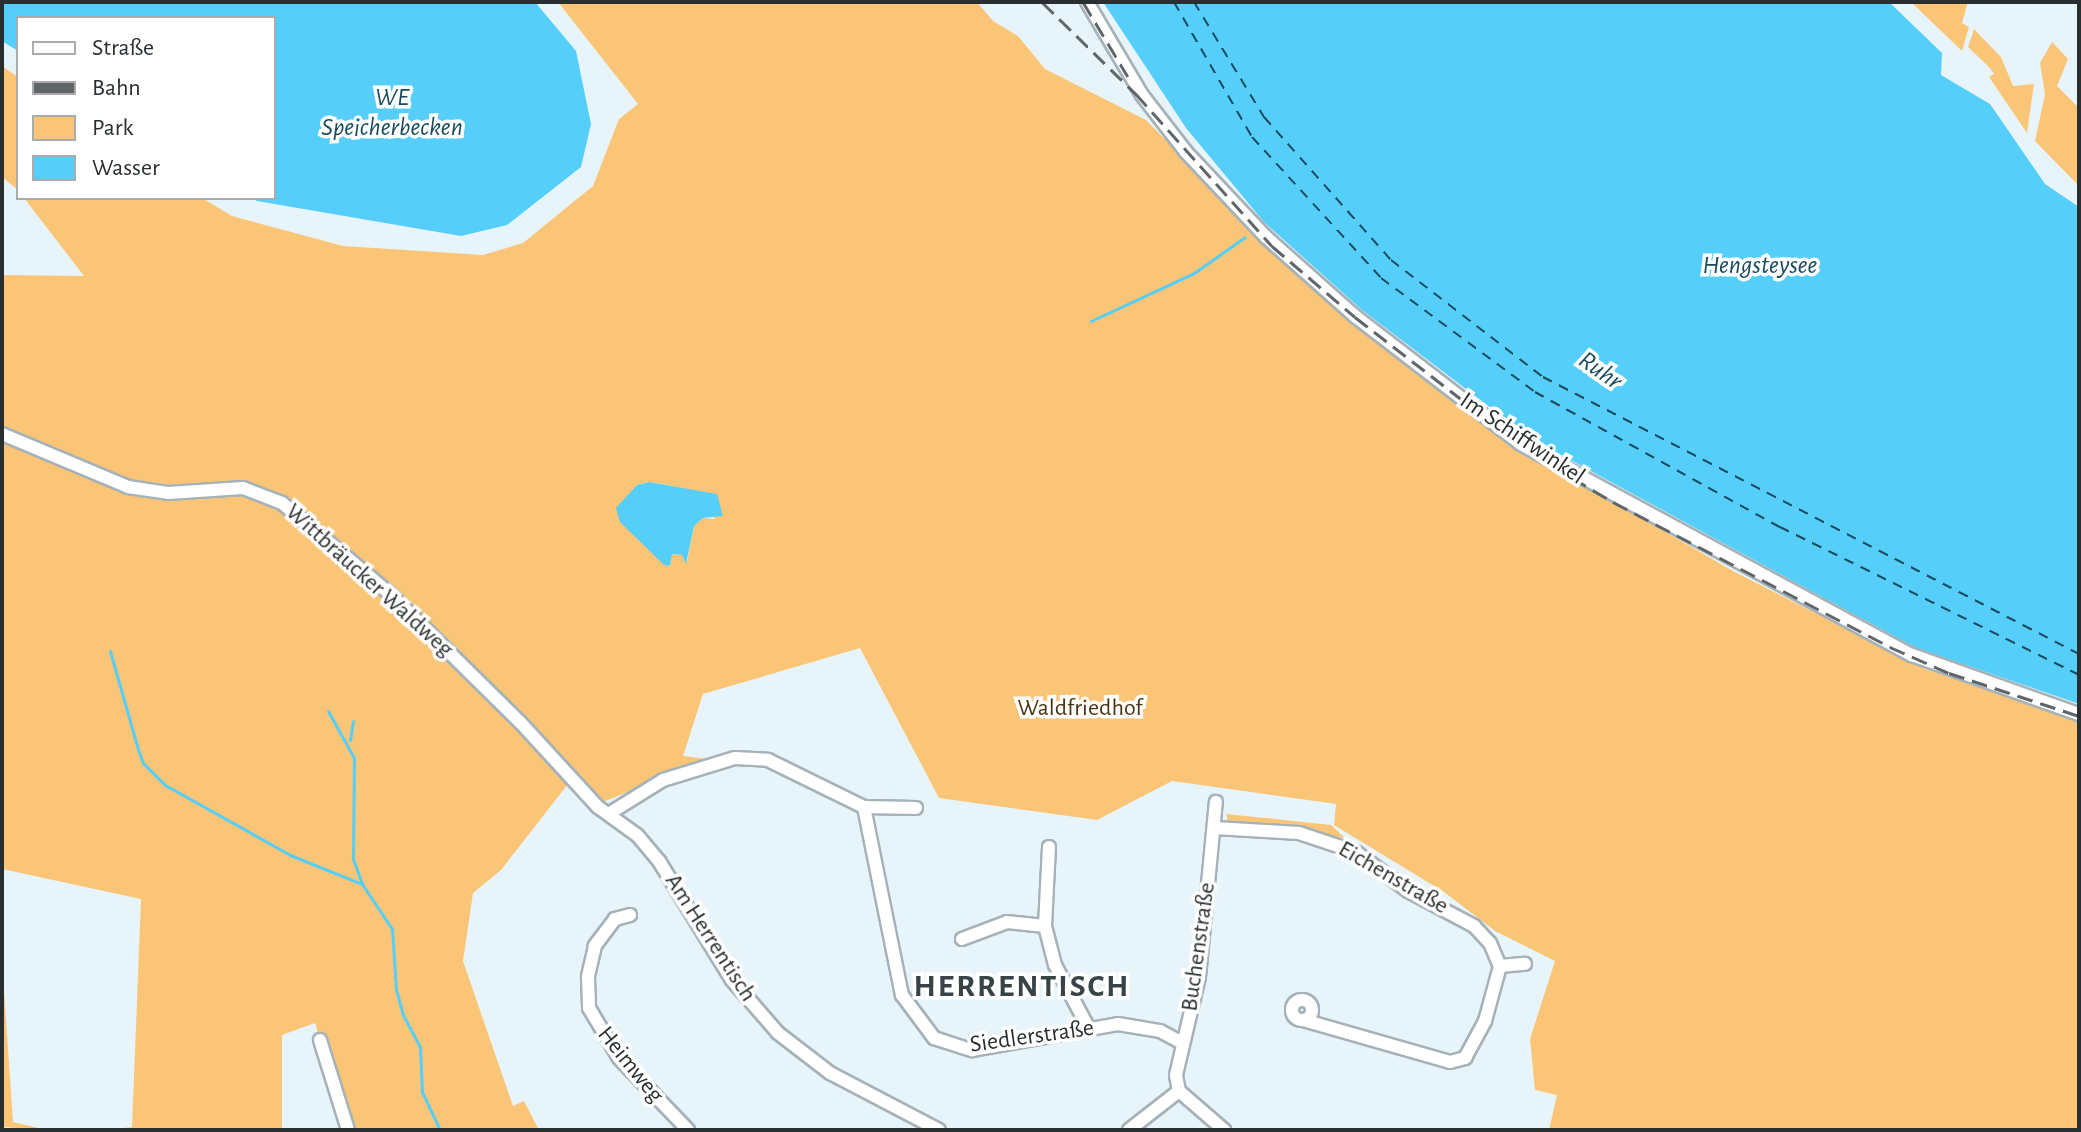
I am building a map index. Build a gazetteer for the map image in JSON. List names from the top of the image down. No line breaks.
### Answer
{"streets":{"street":["Im Schiffwinkel","Wittbräucker Waldweg","Eichenstraße","Am Herrentisch","Buchenstraße","Siedlerstraße","Heimweg"]},"crossings":[["Wittbräucker Waldweg","Am Herrentisch"],["Eichenstraße","Buchenstraße"],["Buchenstraße","Siedlerstraße"]],"districts":["HERRENTISCH"],"water":["WE Speicherbecken","Hengsteysee","Ruhr"],"parks":["Waldfriedhof"],"legend":["Straße","Bahn","Park","Wasser"]}
